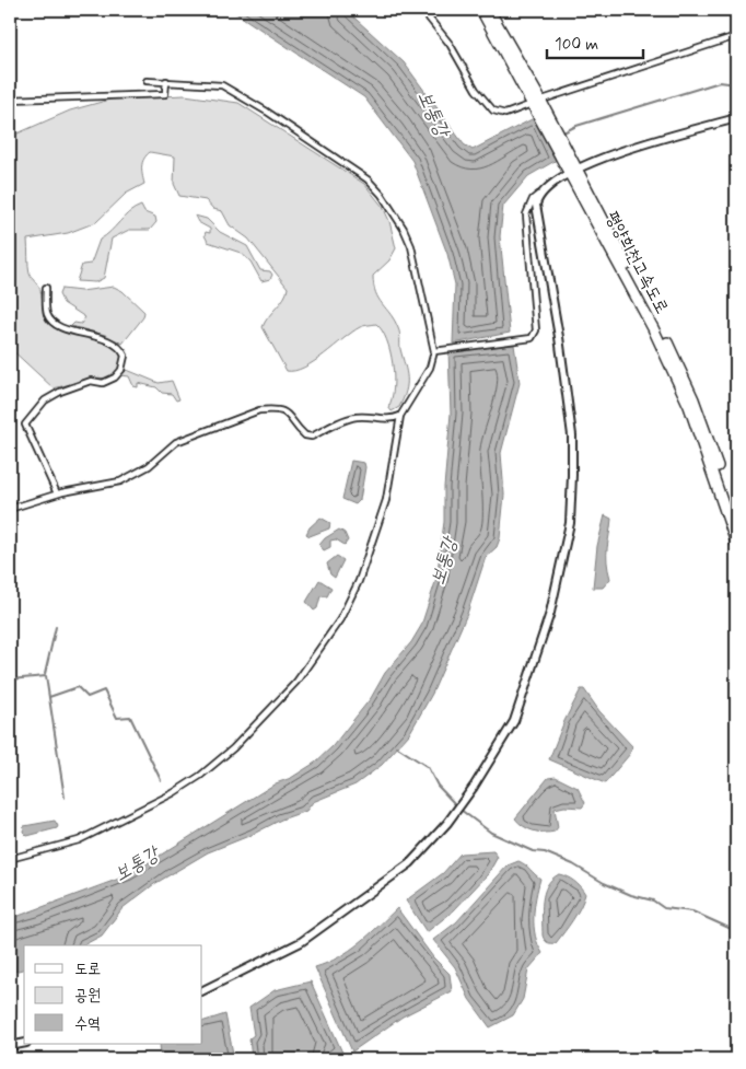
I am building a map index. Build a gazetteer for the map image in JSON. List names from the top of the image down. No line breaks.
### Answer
{"streets":{"highway":["평양희천고속도로"]},"water":["보통강"],"legend":["도로","공원","수역"],"scale_bar":"100 m"}
